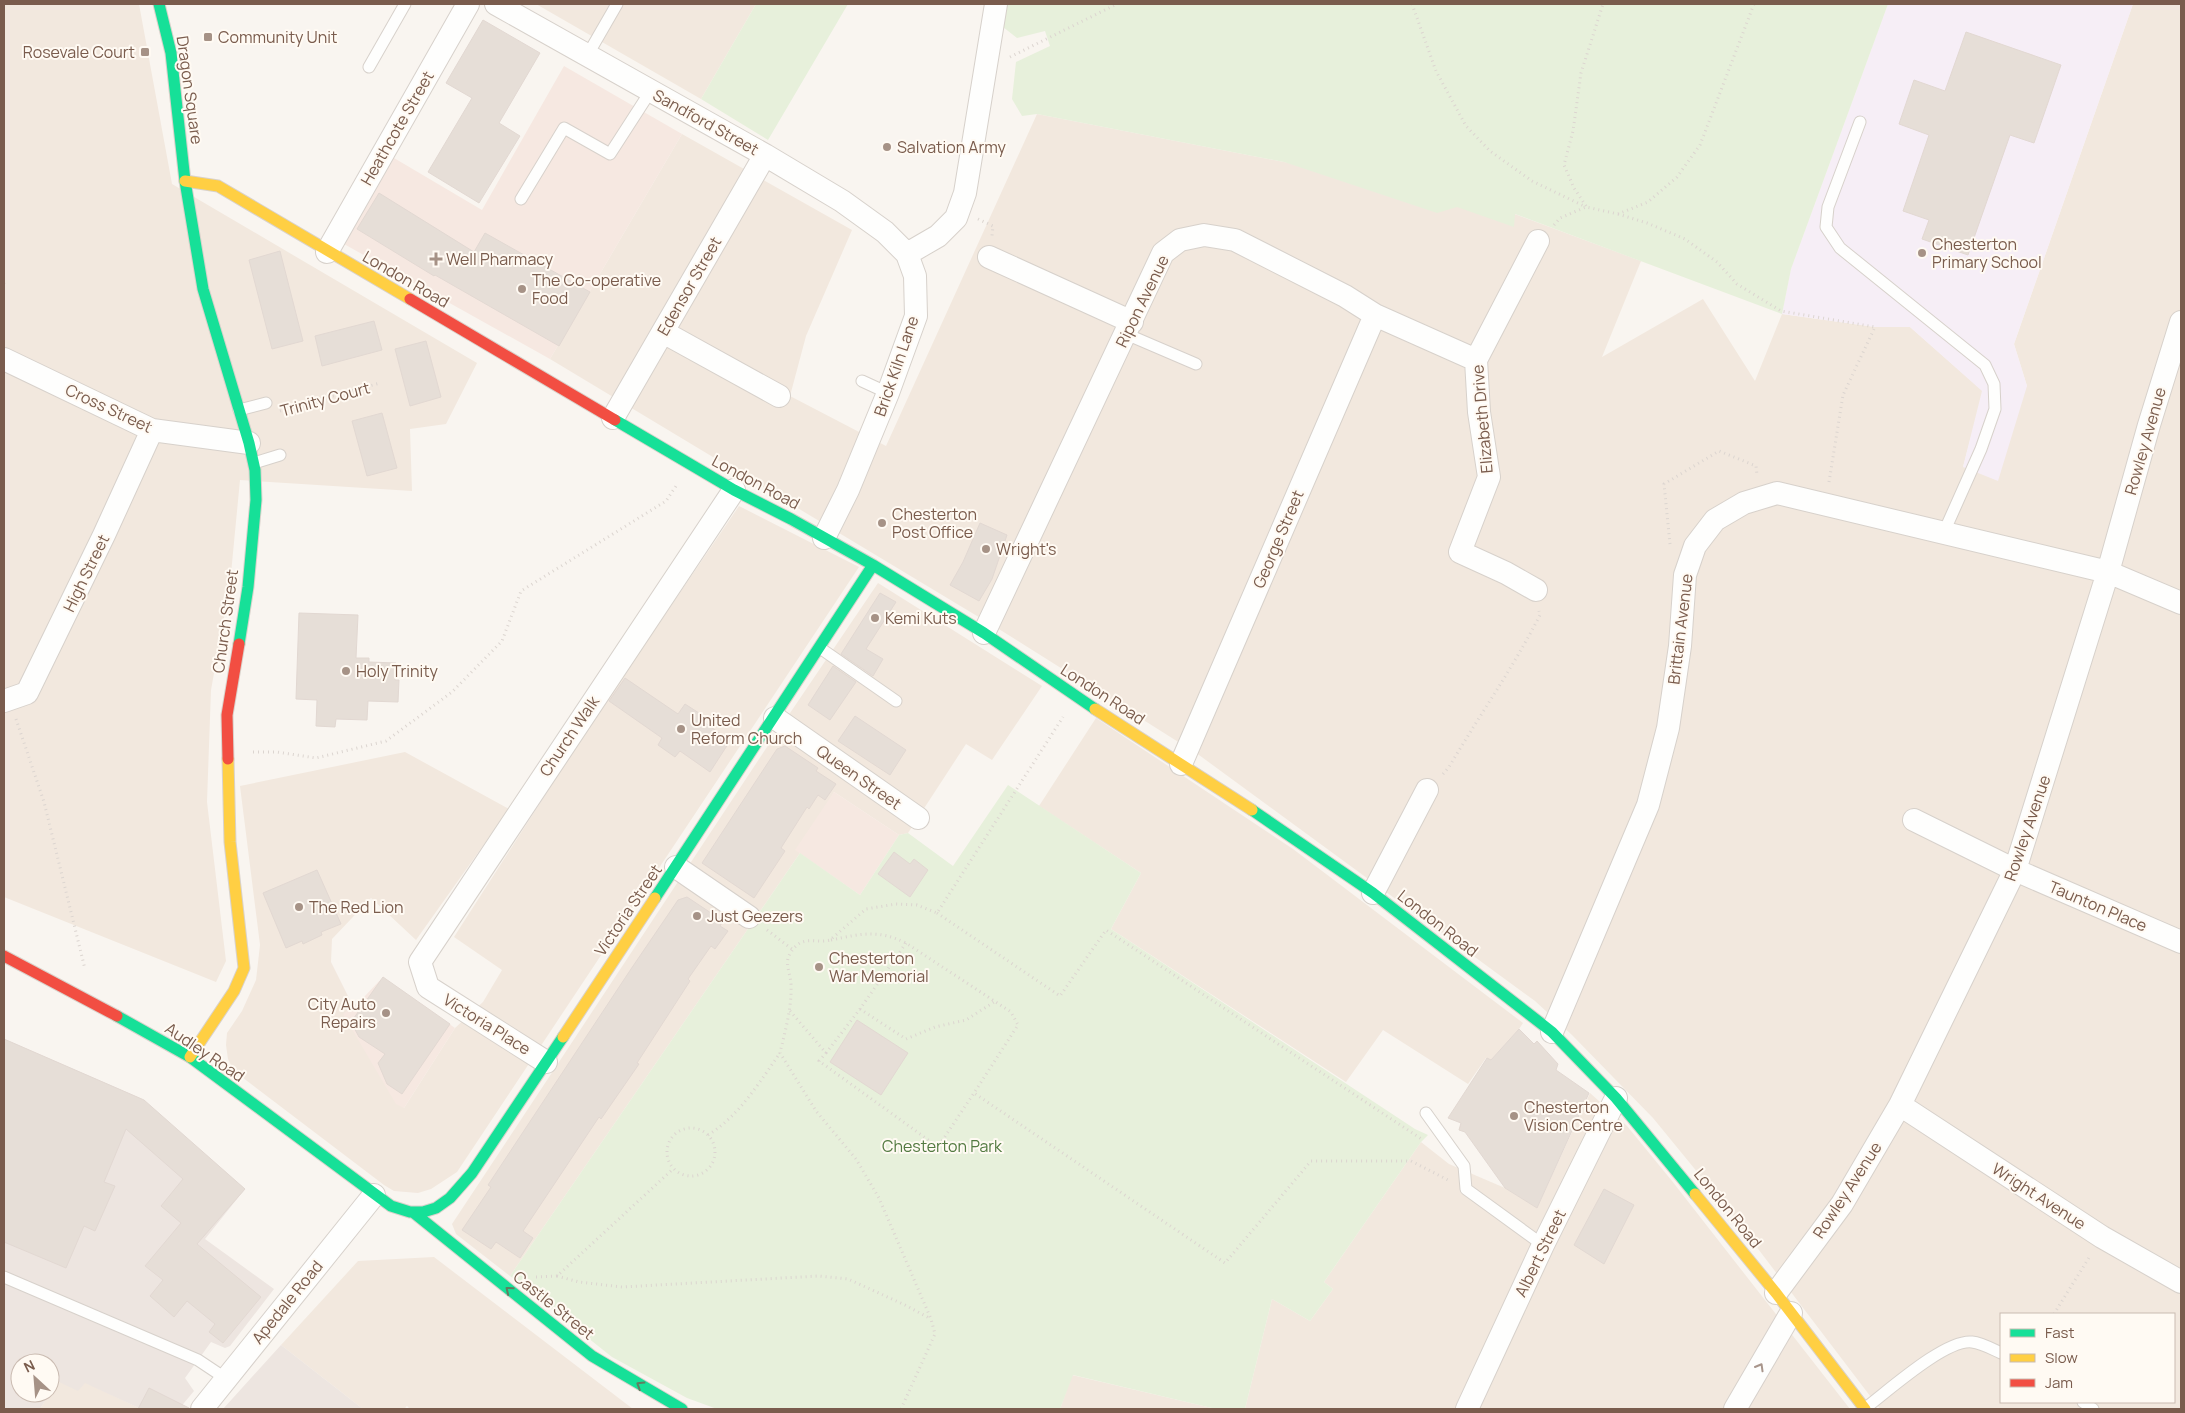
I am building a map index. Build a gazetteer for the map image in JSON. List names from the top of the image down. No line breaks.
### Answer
{"streets":{"main road":["Dragon Square","London Road","Church Street","Victoria Street","Audley Road","Castle Street"],"street":["Sandford Street","Heathcote Street","Edensor Street","Ripon Avenue","Brick Kiln Lane","Cross Street","Elizabeth Drive","Rowley Avenue","George Street","High Street","Brittain Avenue","Church Walk","Queen Street","Taunton Place","Victoria Place","Wright Avenue","Albert Street","Apedale Road"],"path":["Trinity Court"]},"crossings":[["Dragon Square","London Road"],["Dragon Square","Church Street"],["Sandford Street","Edensor Street"],["Sandford Street","Brick Kiln Lane"],["Heathcote Street","London Road"],["London Road","Edensor Street"],["London Road","Ripon Avenue"],["London Road","Brick Kiln Lane"],["London Road","Rowley Avenue"],["London Road","George Street"],["London Road","Church Street"],["London Road","Brittain Avenue"],["London Road","Church Walk"],["London Road","Victoria Street"],["London Road","Albert Street"],["Ripon Avenue","Elizabeth Drive"],["Ripon Avenue","George Street"],["Cross Street","High Street"],["Cross Street","Church Street"],["Rowley Avenue","Brittain Avenue"],["Rowley Avenue","Taunton Place"],["Rowley Avenue","Wright Avenue"],["Church Street","Audley Road"],["Church Walk","Victoria Place"],["Queen Street","Victoria Street"],["Victoria Street","Victoria Place"],["Victoria Street","Castle Street"],["Audley Road","Apedale Road"]],"one_way":["Castle Street"],"parks":["Chesterton Park"],"places":{"transit":["Community Unit","Rosevale Court"],"other":["Salvation Army","Chesterton Primary School","The Co-operative Food","Chesterton Post Office","Wright's","Kemi Kuts","Holy Trinity","United Reform Church","The Red Lion","Just Geezers","Chesterton War Memorial","City Auto Repairs","Chesterton Vision Centre"],"health":["Well Pharmacy"]},"legend":["Fast","Slow","Jam"],"north":"top left"}
